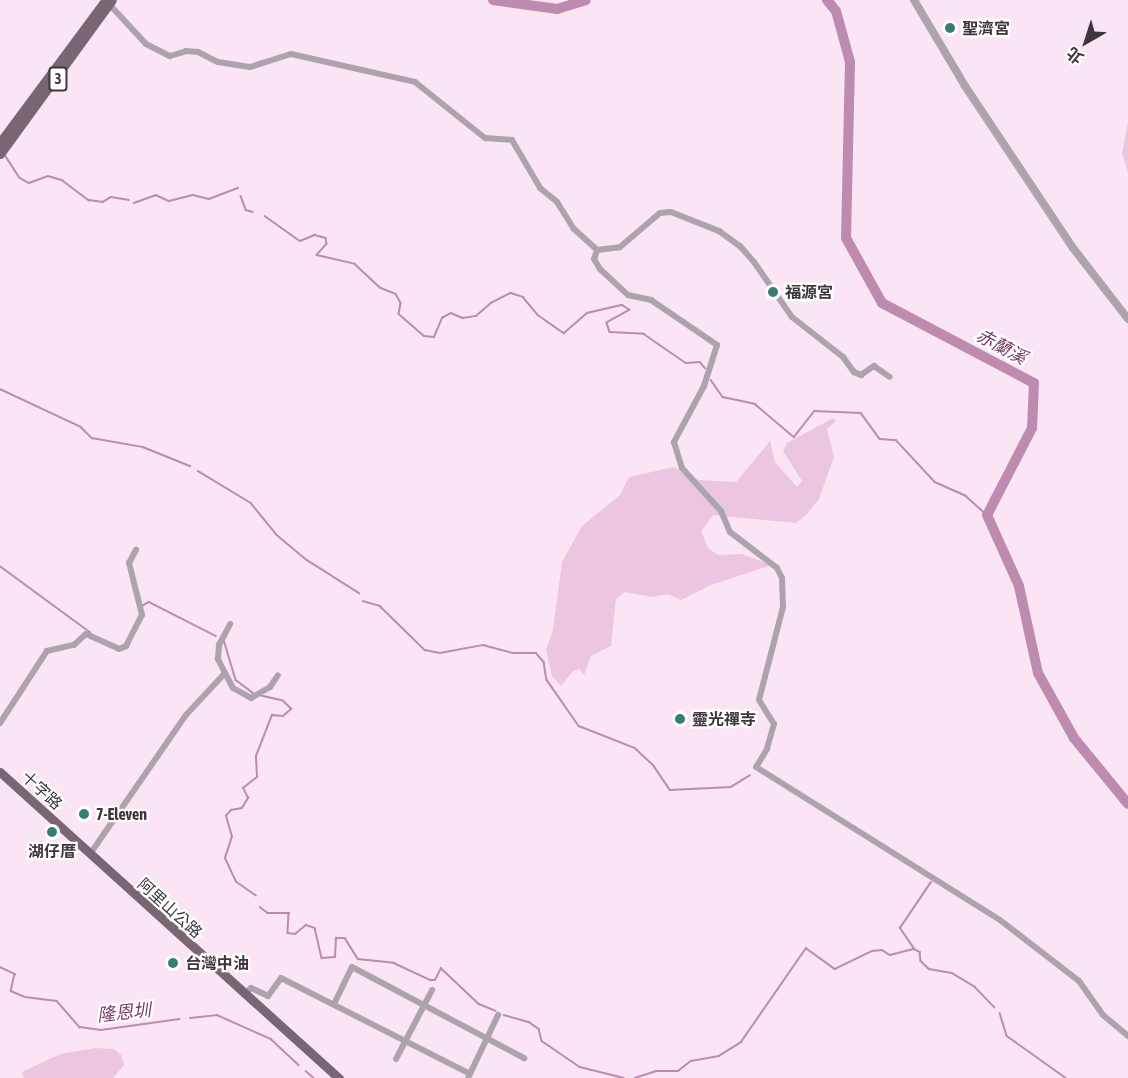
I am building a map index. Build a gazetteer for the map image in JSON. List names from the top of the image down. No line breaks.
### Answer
{"streets":{"main road":["3","十字路","阿里山公路"]},"crossings":[["十字路","阿里山公路"]],"water":["赤蘭溪","隆恩圳"],"places":["聖濟宮","福源宮","靈光禪寺","7-Eleven","湖仔厝","台灣中油"],"north":"bottom left"}
